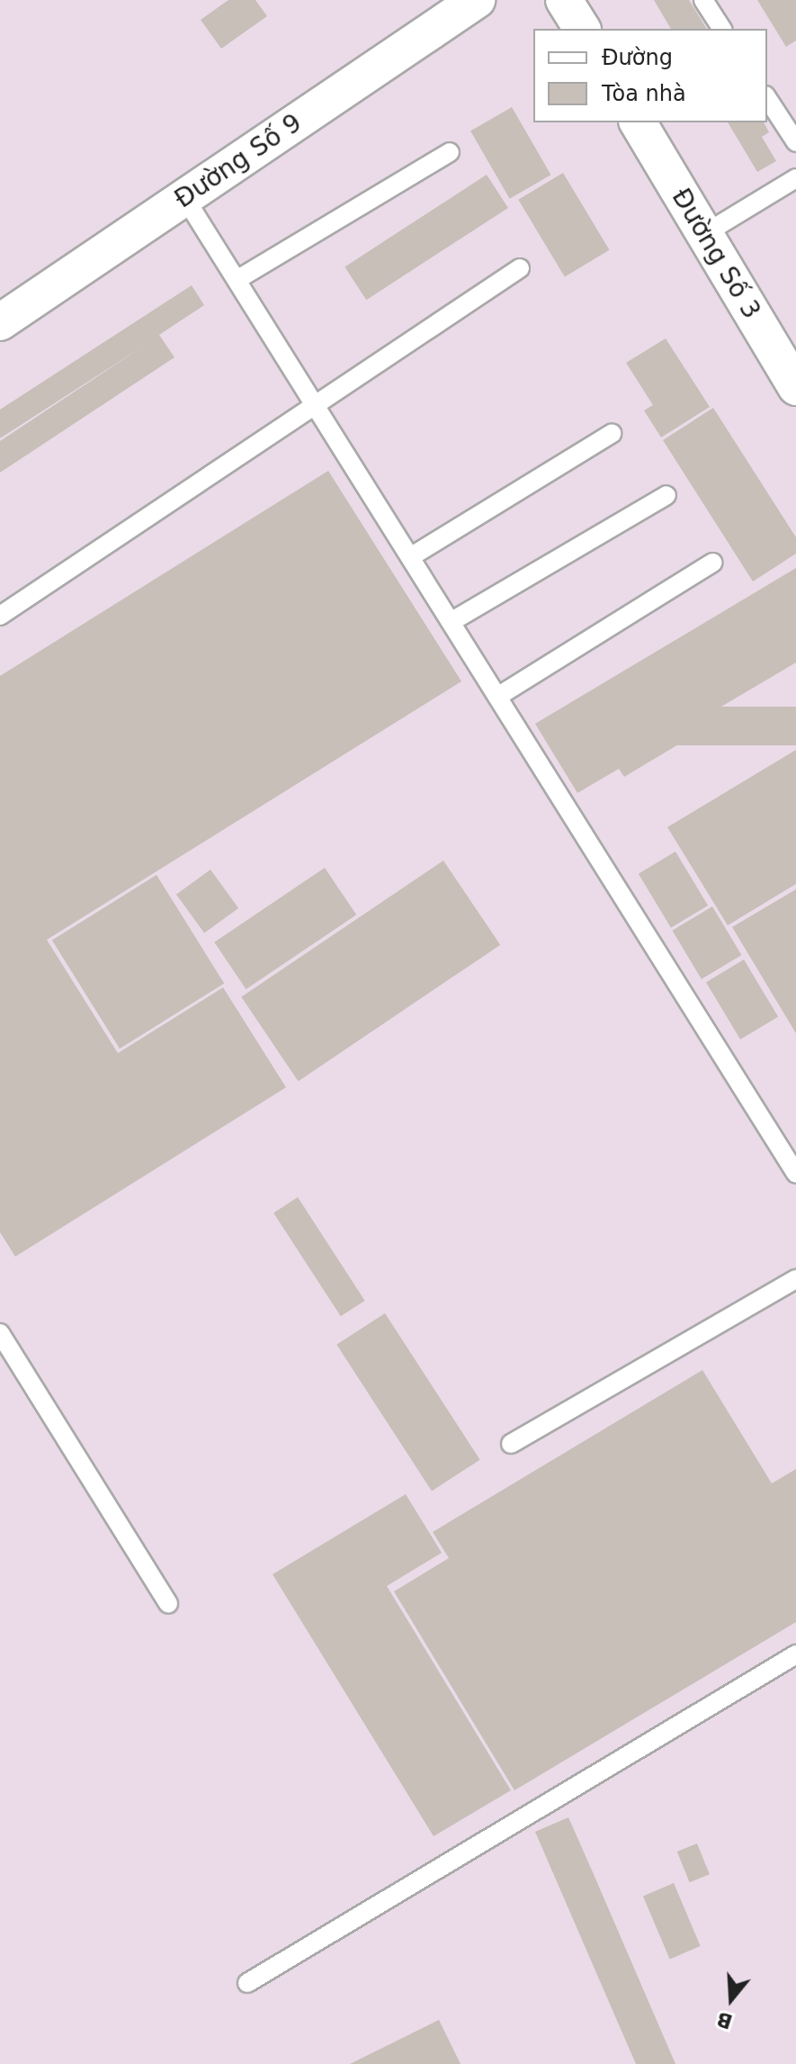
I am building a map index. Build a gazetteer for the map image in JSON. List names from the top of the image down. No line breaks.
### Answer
{"streets":{"street":["Đường Số 9","Đường Số 3"]},"legend":["Đường","Tòa nhà"],"north":"bottom"}
